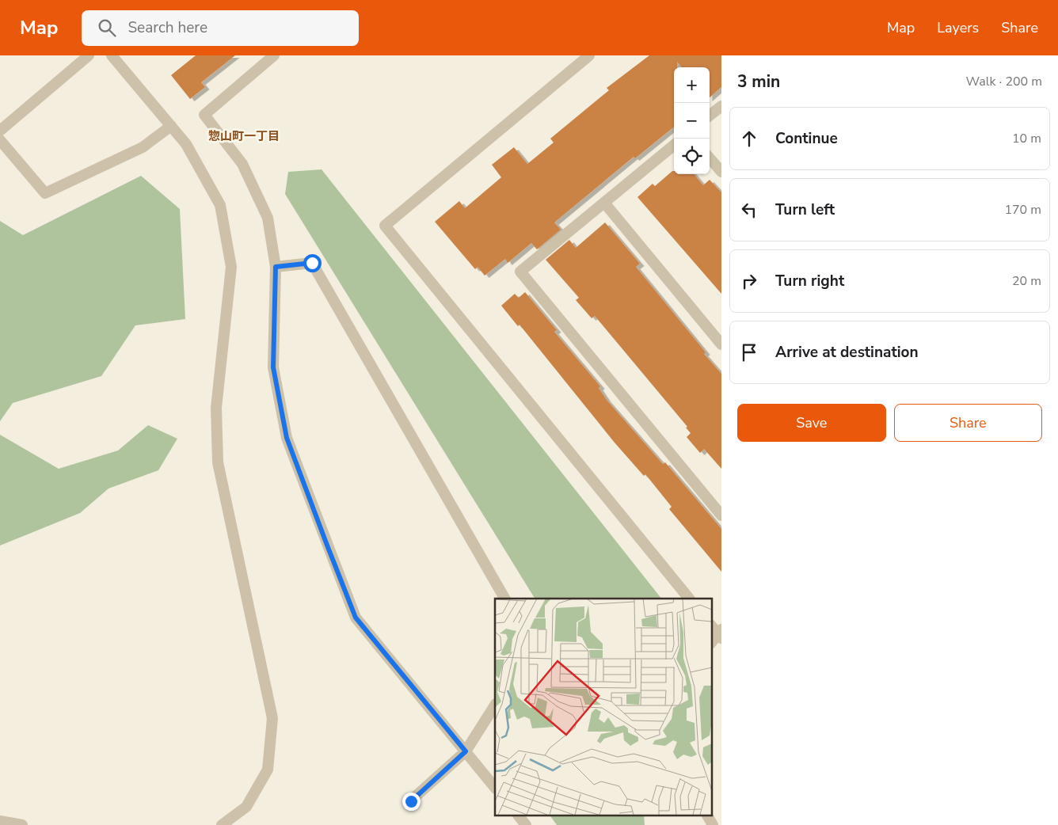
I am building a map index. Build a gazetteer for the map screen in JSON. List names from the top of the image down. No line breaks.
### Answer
{"districts":["惣山町一丁目"],"page":{"header":"Map","search":"Search here","nav":["Map","Layers","Share"],"heading":["3 min","Walk · 200 m"],"map_buttons":["+","−"],"list":[["Continue","10 m"],["Turn left","170 m"],["Turn right","20 m"],"Arrive at destination"],"buttons":["Save","Share"]}}
